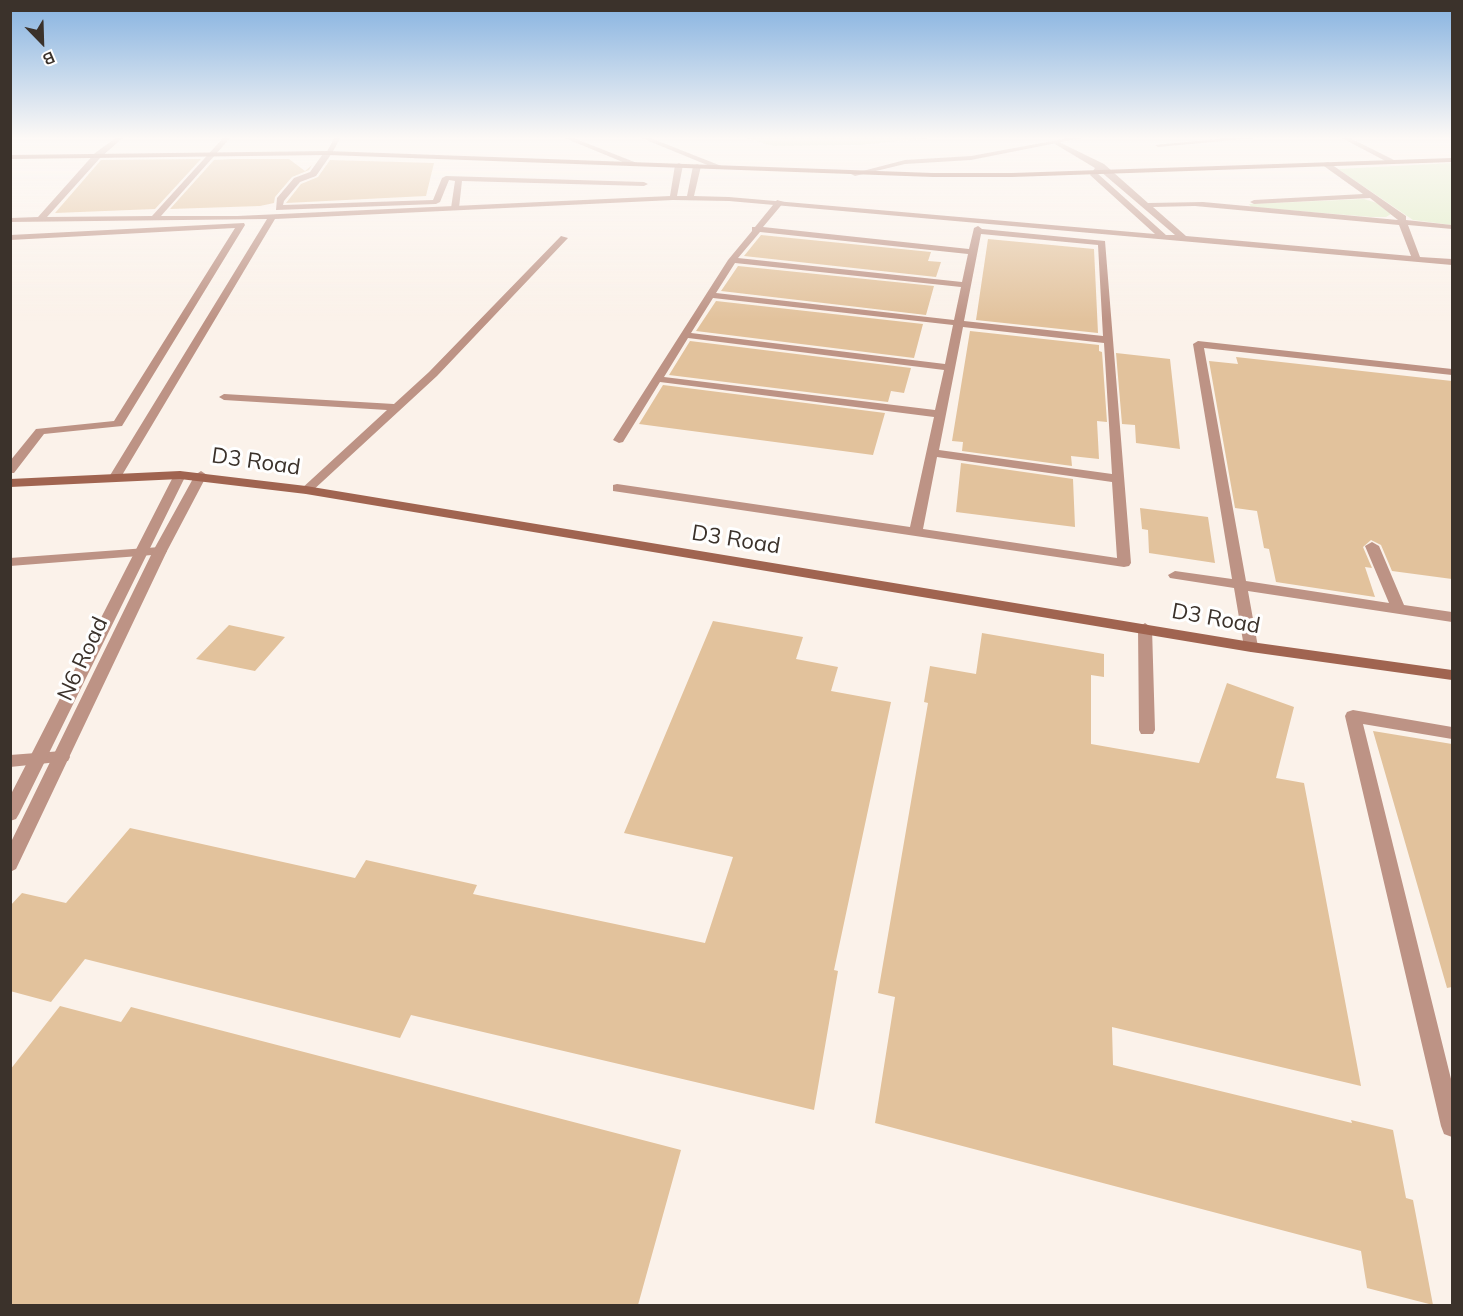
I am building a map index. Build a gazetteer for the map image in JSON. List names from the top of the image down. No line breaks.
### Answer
{"streets":{"main road":["D3 Road"],"street":["N6 Road"]},"crossings":[["D3 Road","N6 Road"]],"north":"bottom right"}
